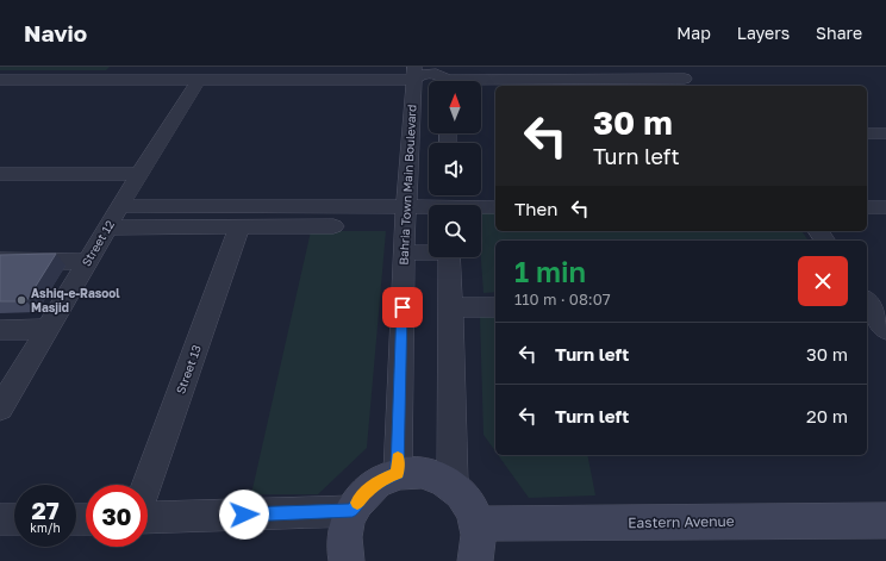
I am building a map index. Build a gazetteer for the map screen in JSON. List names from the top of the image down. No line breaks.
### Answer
{"streets":{"main road":["Eastern Avenue"],"street":["Bahria Town Main Boulevard","Street 12","Street 13"]},"places":["Ashiq-e-Rasool Masjid"],"north":"top","page":{"header":"Navio","nav":["Map","Layers","Share"],"turn":["30 m","Turn left"],"then":"Then","heading":["1 min","110 m · 08:07"],"list":[{"name":"Turn left","value":"30 m"},{"name":"Turn left","value":"20 m"}],"speed":"27 km/h","limit":"30"}}
